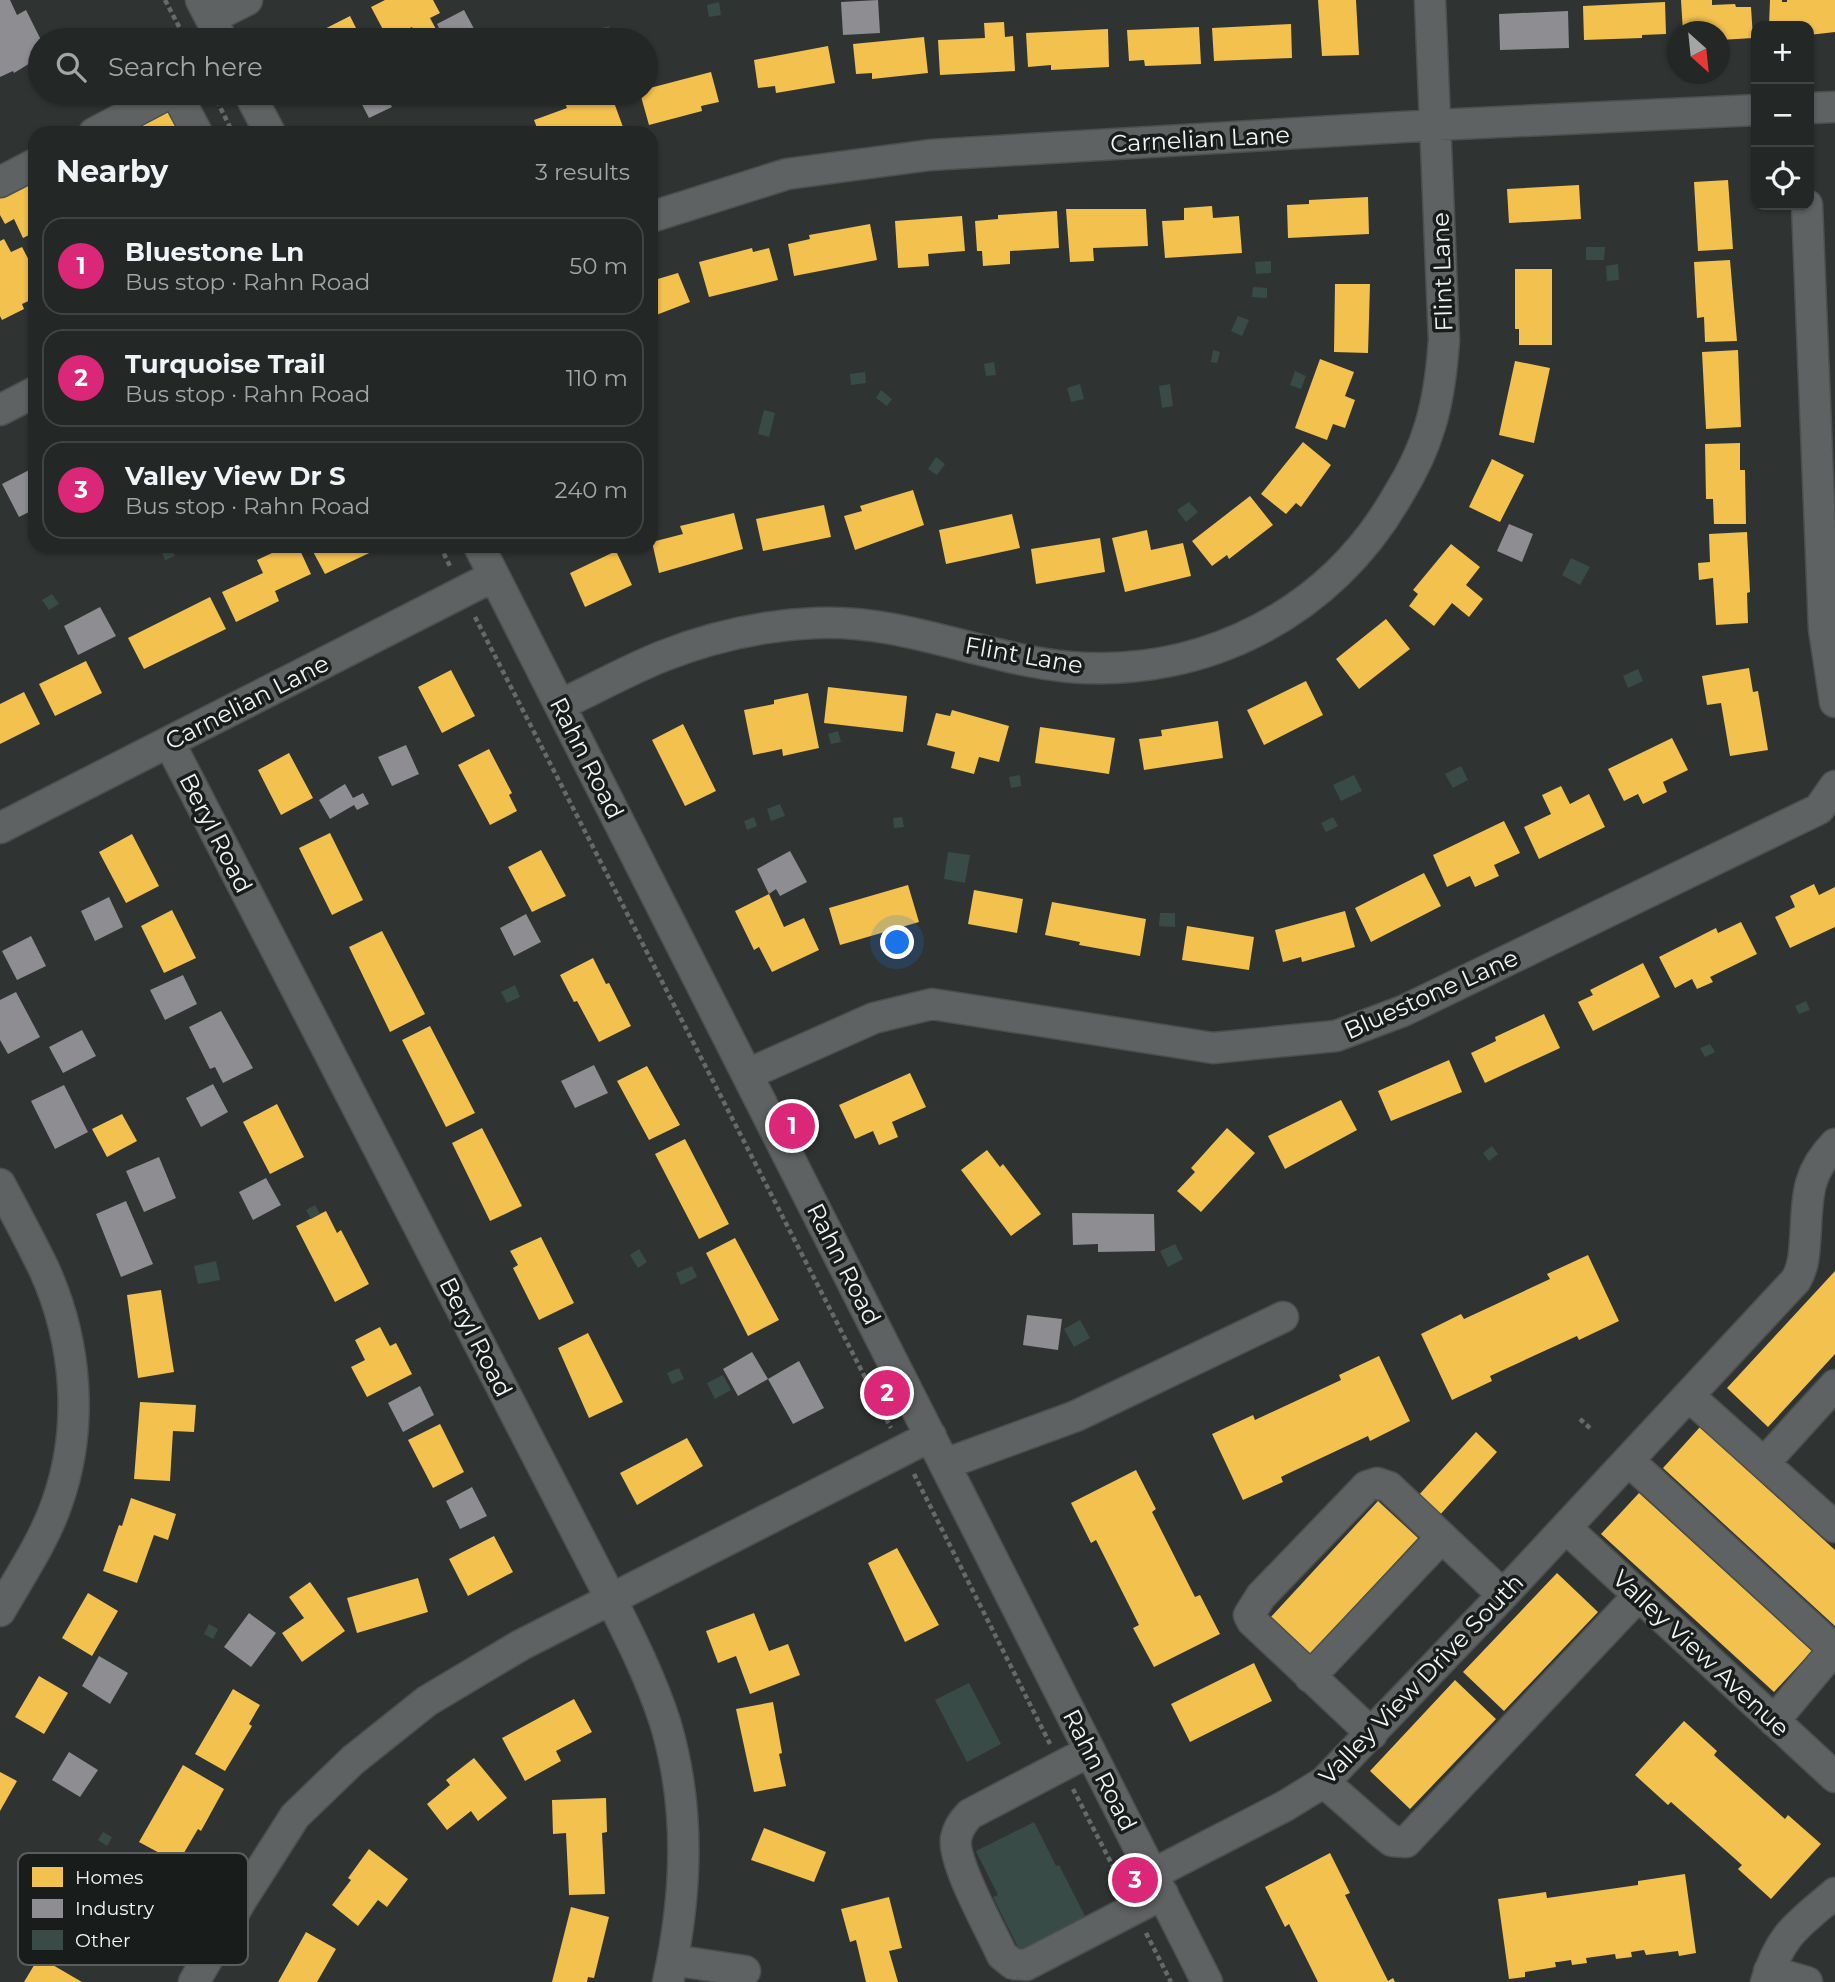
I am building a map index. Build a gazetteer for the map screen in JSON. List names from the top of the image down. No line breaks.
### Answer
{"streets":{"street":["Carnelian Lane","Flint Lane","Rahn Road","Beryl Road","Bluestone Lane","Valley View Avenue","Valley View Drive South"]},"crossings":[["Carnelian Lane","Flint Lane"],["Carnelian Lane","Rahn Road"],["Carnelian Lane","Beryl Road"],["Flint Lane","Rahn Road"],["Rahn Road","Bluestone Lane"],["Rahn Road","Valley View Drive South"],["Valley View Avenue","Valley View Drive South"]],"legend":["Homes","Industry","Other"],"north":"bottom right","page":{"map_buttons":["+","−"],"search":"Search here","heading":["Nearby","3 results"],"list":[{"mark":"1","name":"Bluestone Ln","note":"Bus stop · Rahn Road","value":"50 m"},{"mark":"2","name":"Turquoise Trail","note":"Bus stop · Rahn Road","value":"110 m"},{"mark":"3","name":"Valley View Dr S","note":"Bus stop · Rahn Road","value":"240 m"}],"pins":["1","2","3"]}}
